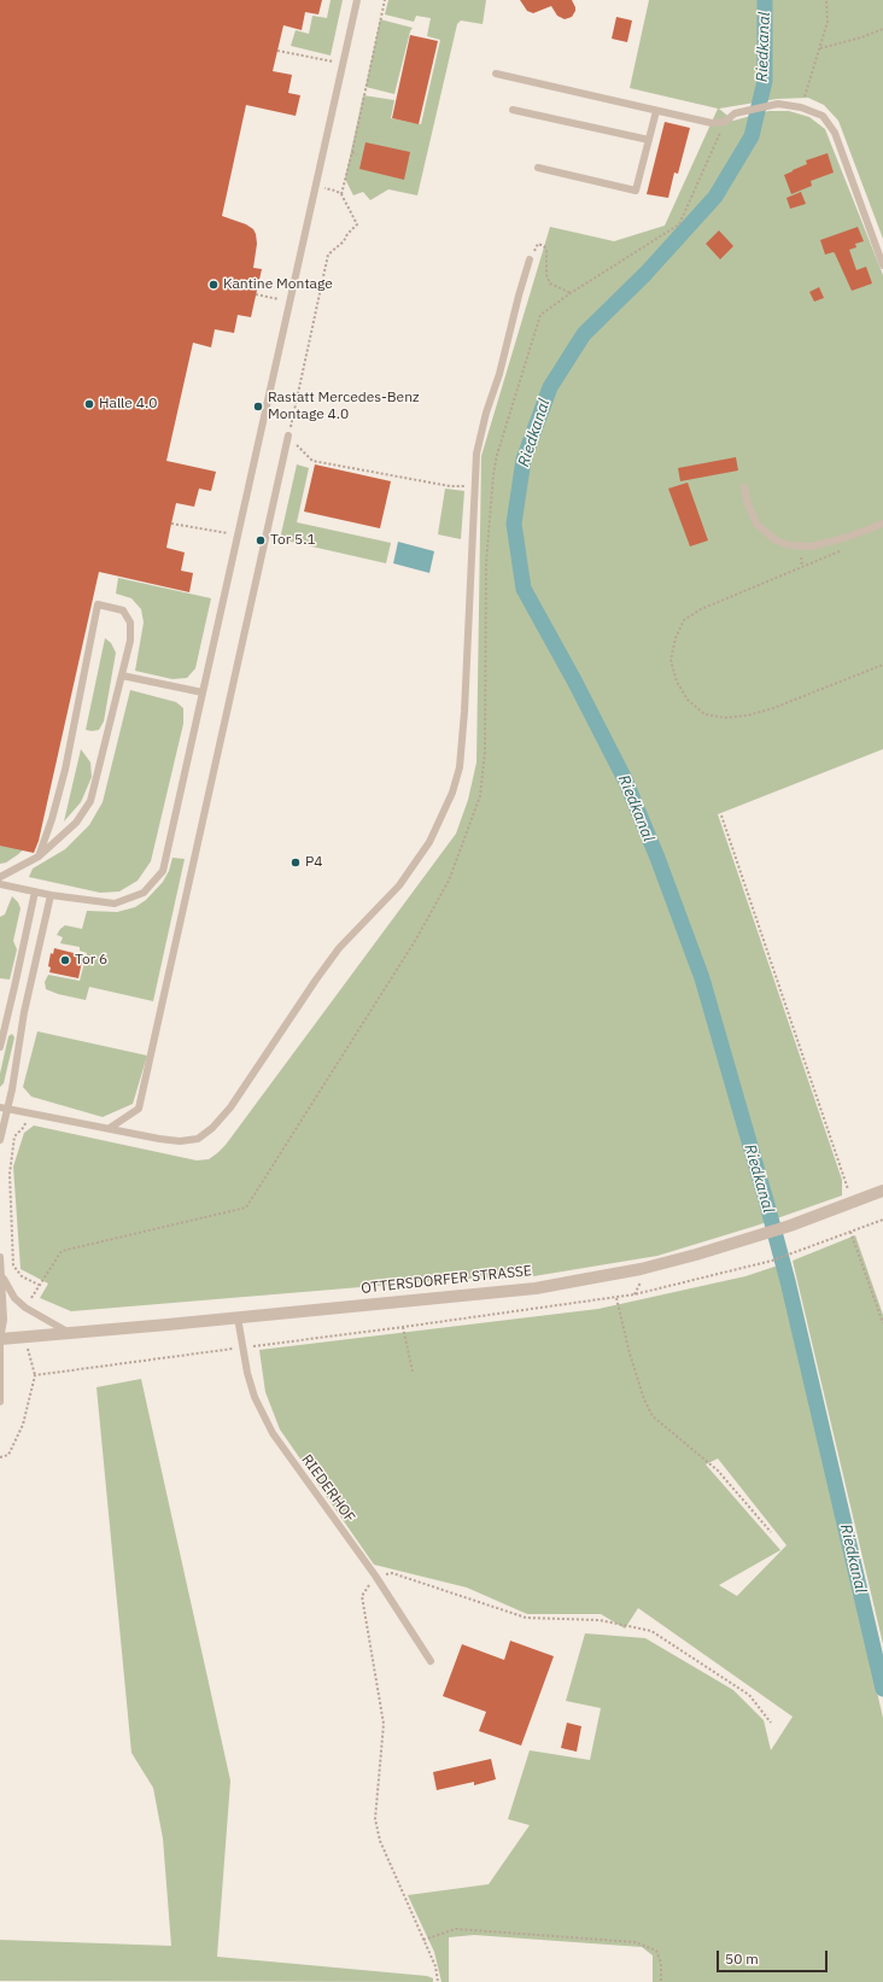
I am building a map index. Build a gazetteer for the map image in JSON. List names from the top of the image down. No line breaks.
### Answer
{"streets":{"street":["OTTERSDORFER STRASSE"],"lane":["RIEDERHOF"]},"crossings":[["OTTERSDORFER STRASSE","RIEDERHOF"]],"water":["Riedkanal"],"places":["Kantine Montage","Halle 4.0","Rastatt Mercedes-Benz Montage 4.0","Tor 5.1","P4","Tor 6"],"scale_bar":"50 m"}
